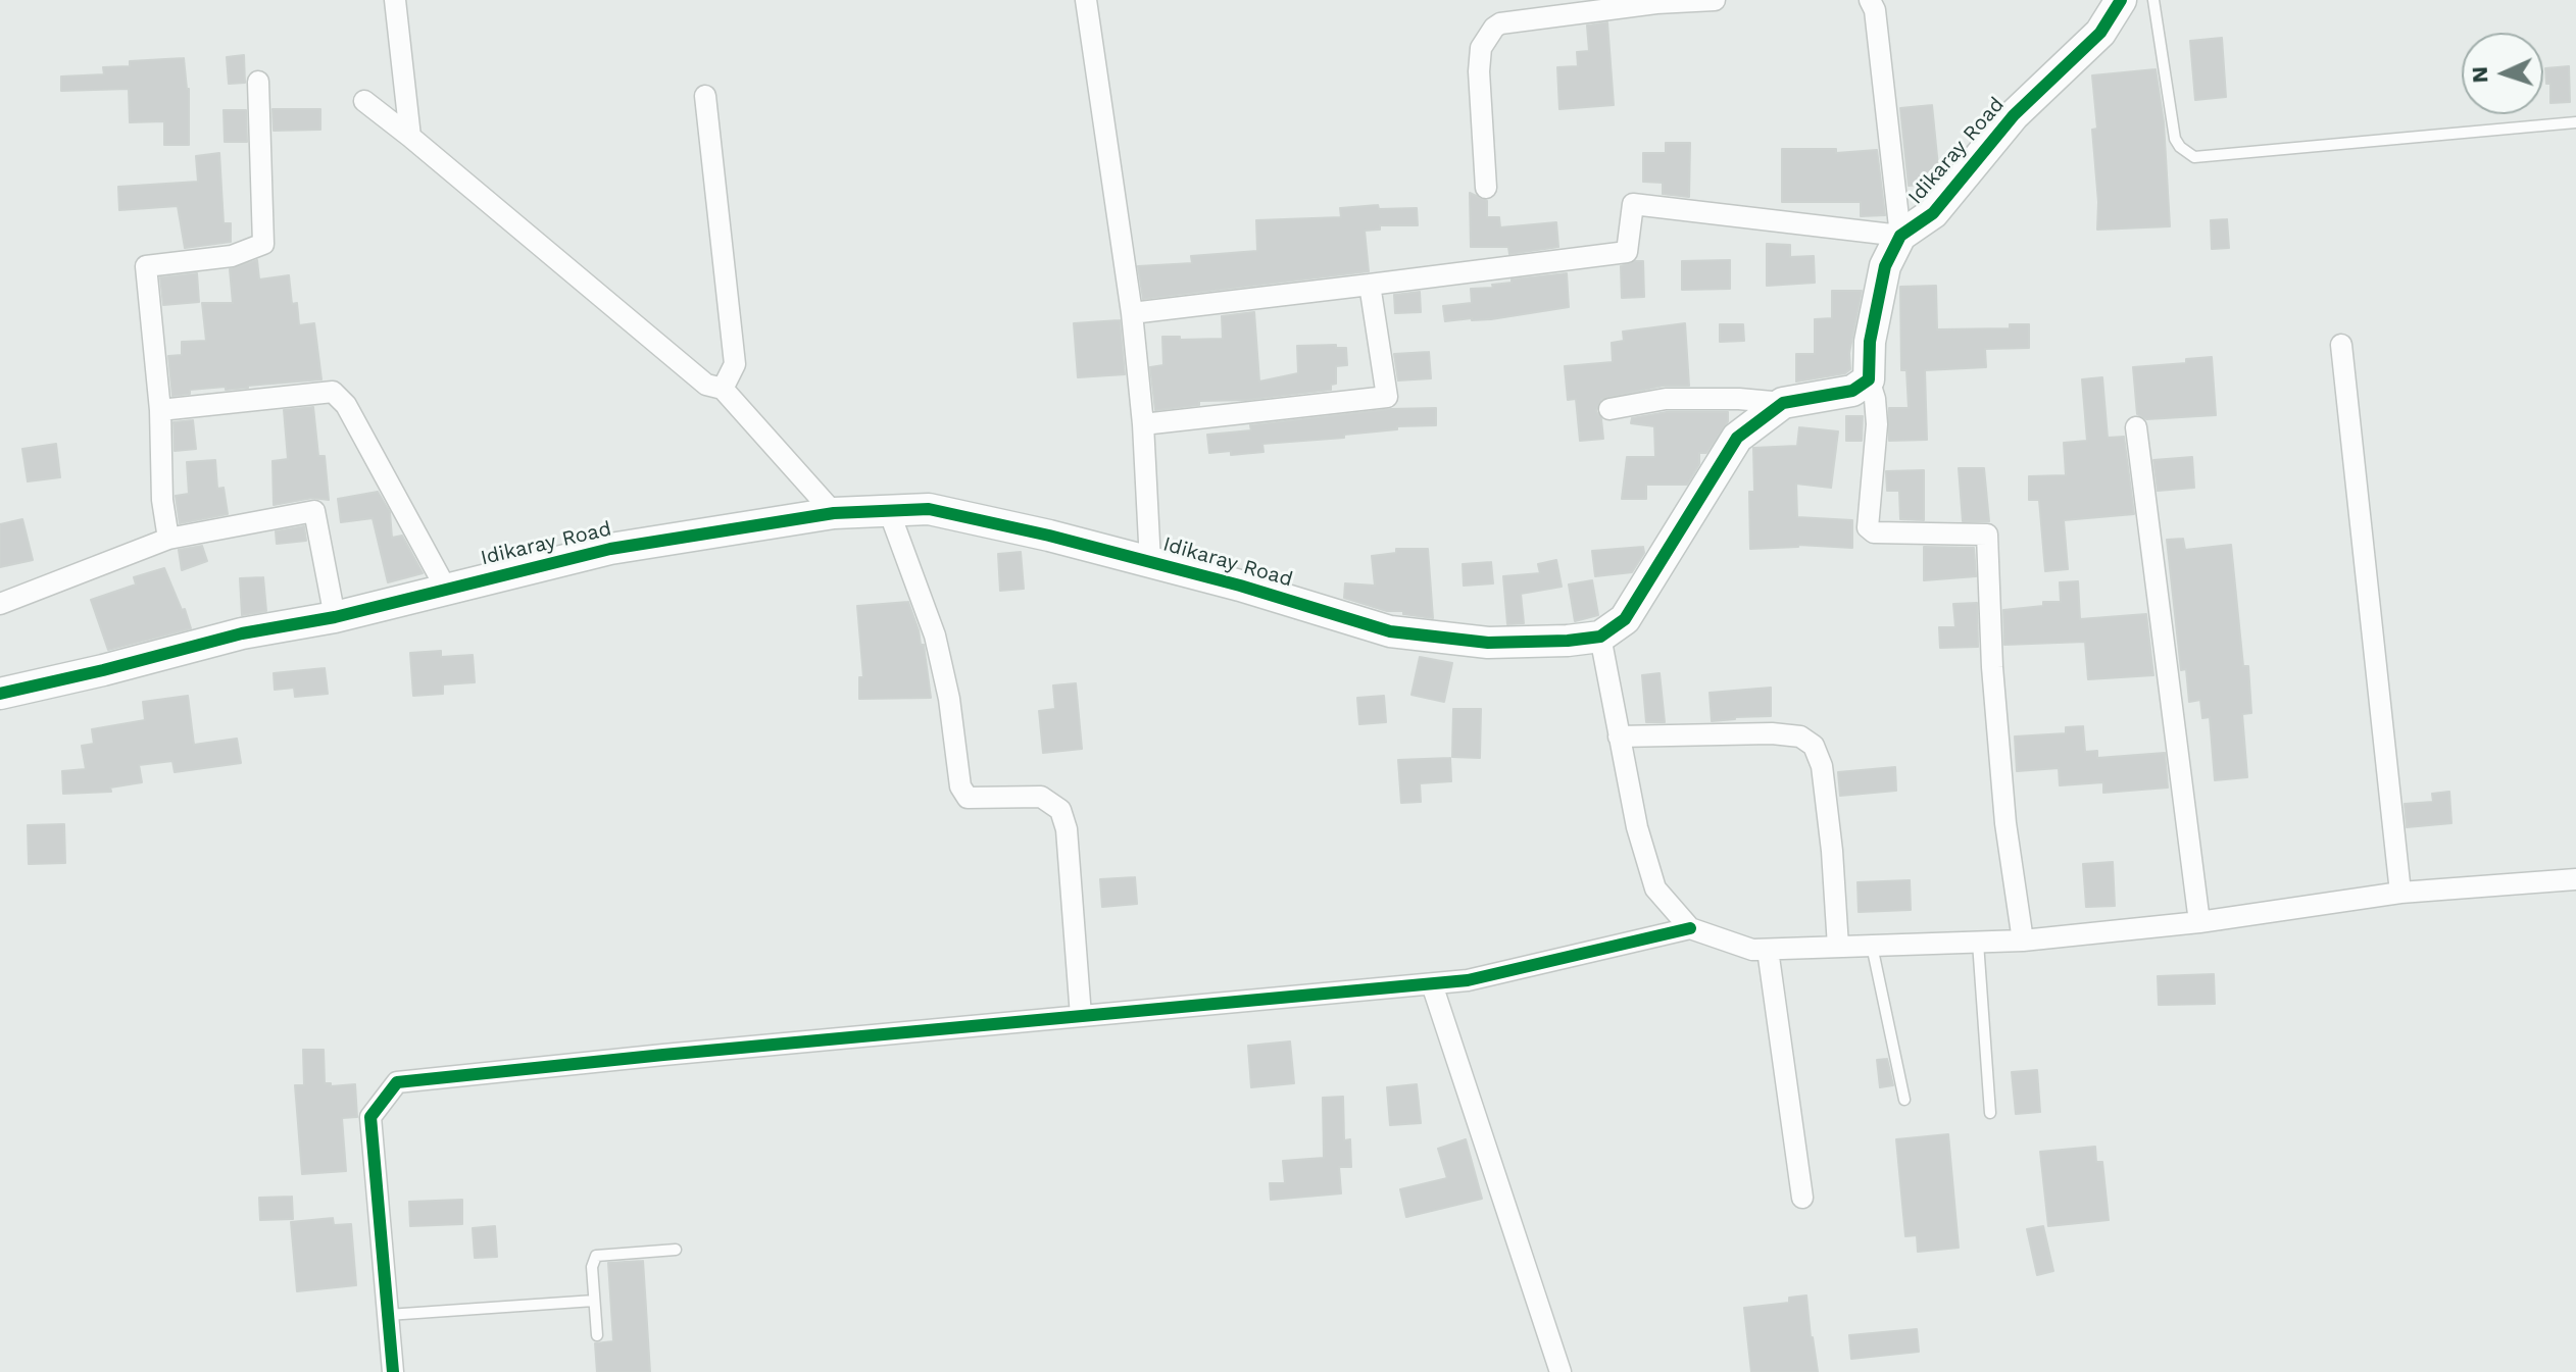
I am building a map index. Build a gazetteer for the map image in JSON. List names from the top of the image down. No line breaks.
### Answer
{"streets":{"street":["Idikaray Road"]},"north":"left"}
